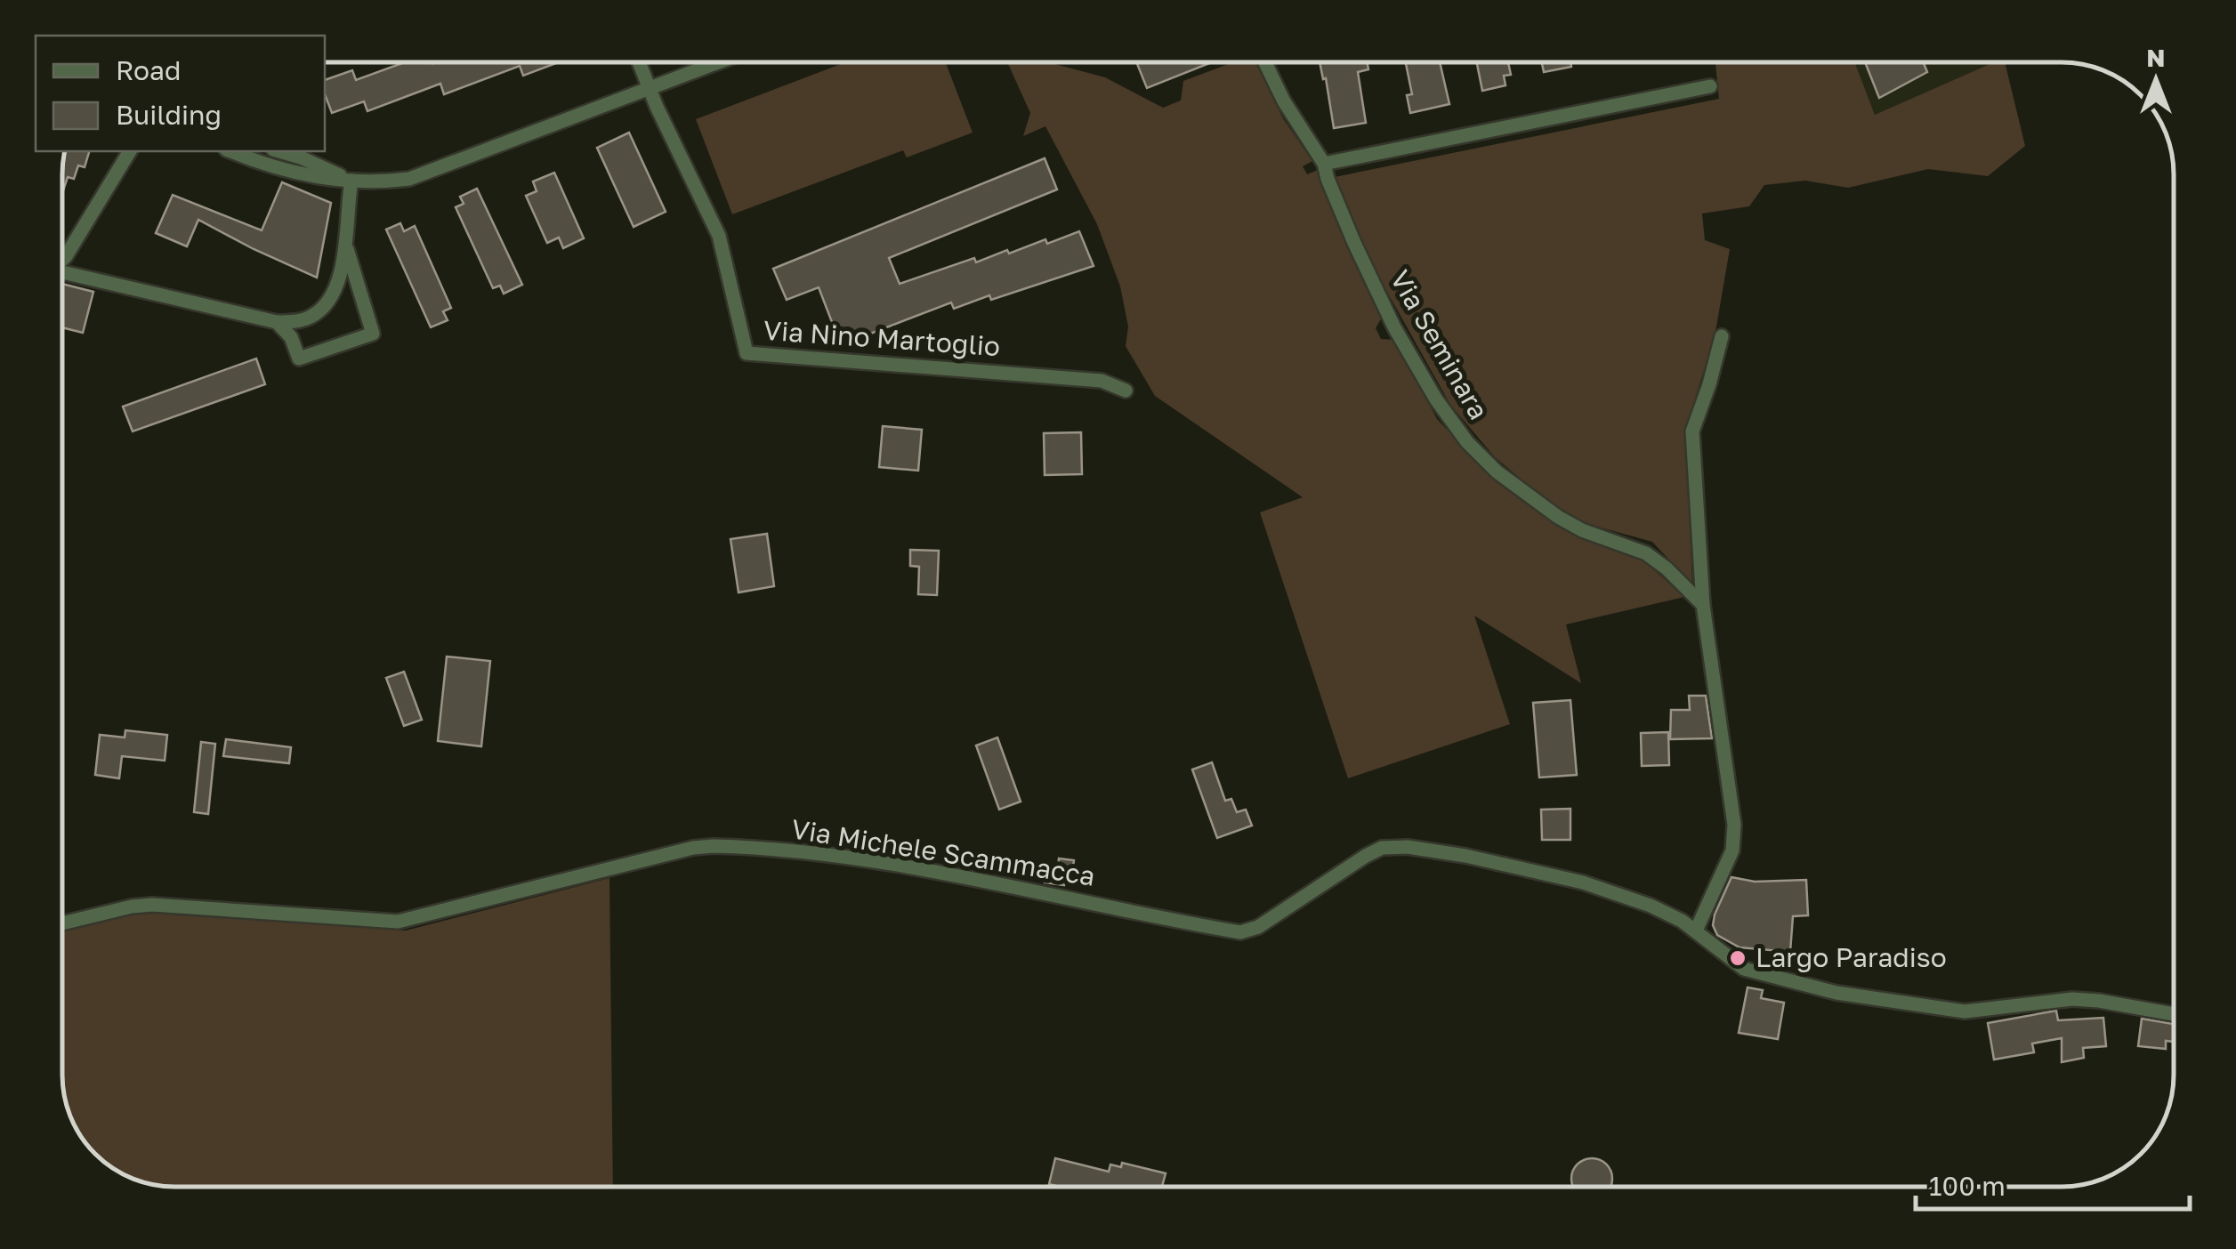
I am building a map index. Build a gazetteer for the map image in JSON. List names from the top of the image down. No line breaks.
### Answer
{"streets":{"street":["Via Nino Martoglio","Via Seminara","Via Michele Scammacca"]},"places":["Largo Paradiso"],"legend":["Road","Building"],"scale_bar":"100 m","north":"top"}
